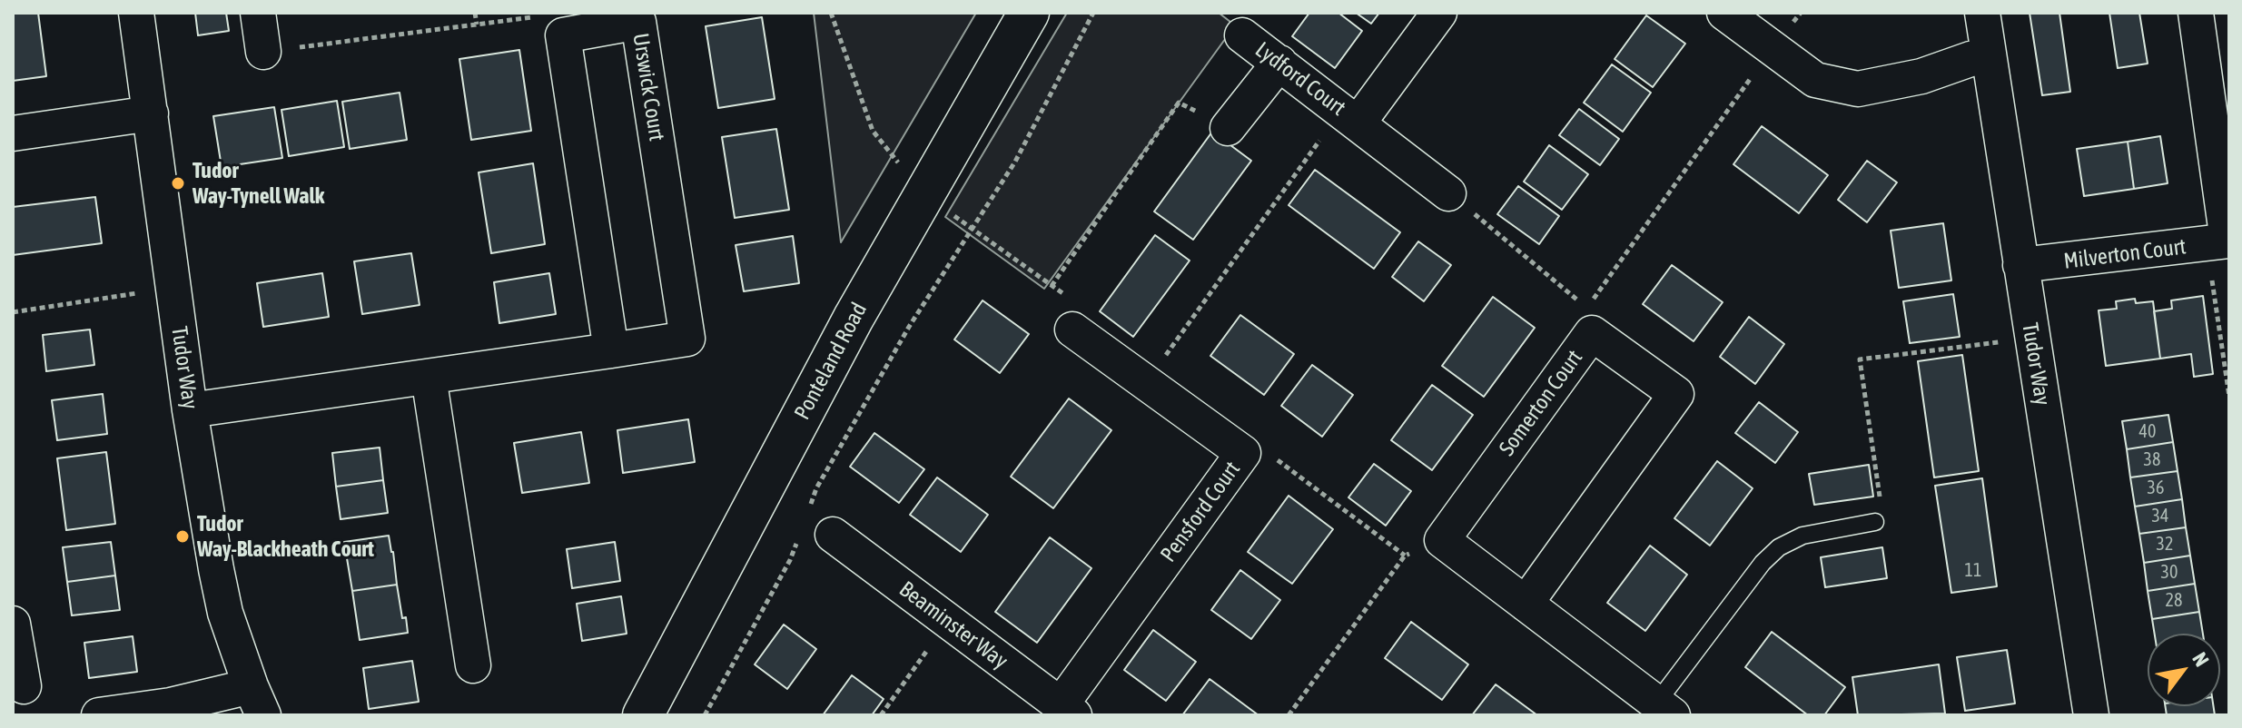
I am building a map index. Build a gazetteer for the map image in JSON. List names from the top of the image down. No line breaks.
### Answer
{"streets":{"main road":["Ponteland Road"],"street":["Lydford Court","Urswick Court","Milverton Court","Tudor Way","Somerton Court","Pensford Court","Beaminster Way"]},"crossings":[["Urswick Court","Tudor Way"],["Milverton Court","Tudor Way"],["Pensford Court","Beaminster Way"]],"places":["Tudor Way-Tynell Walk","Tudor Way-Blackheath Court"],"house_numbers":["40","38","36","34","32","11","30","28"],"north":"top right"}
